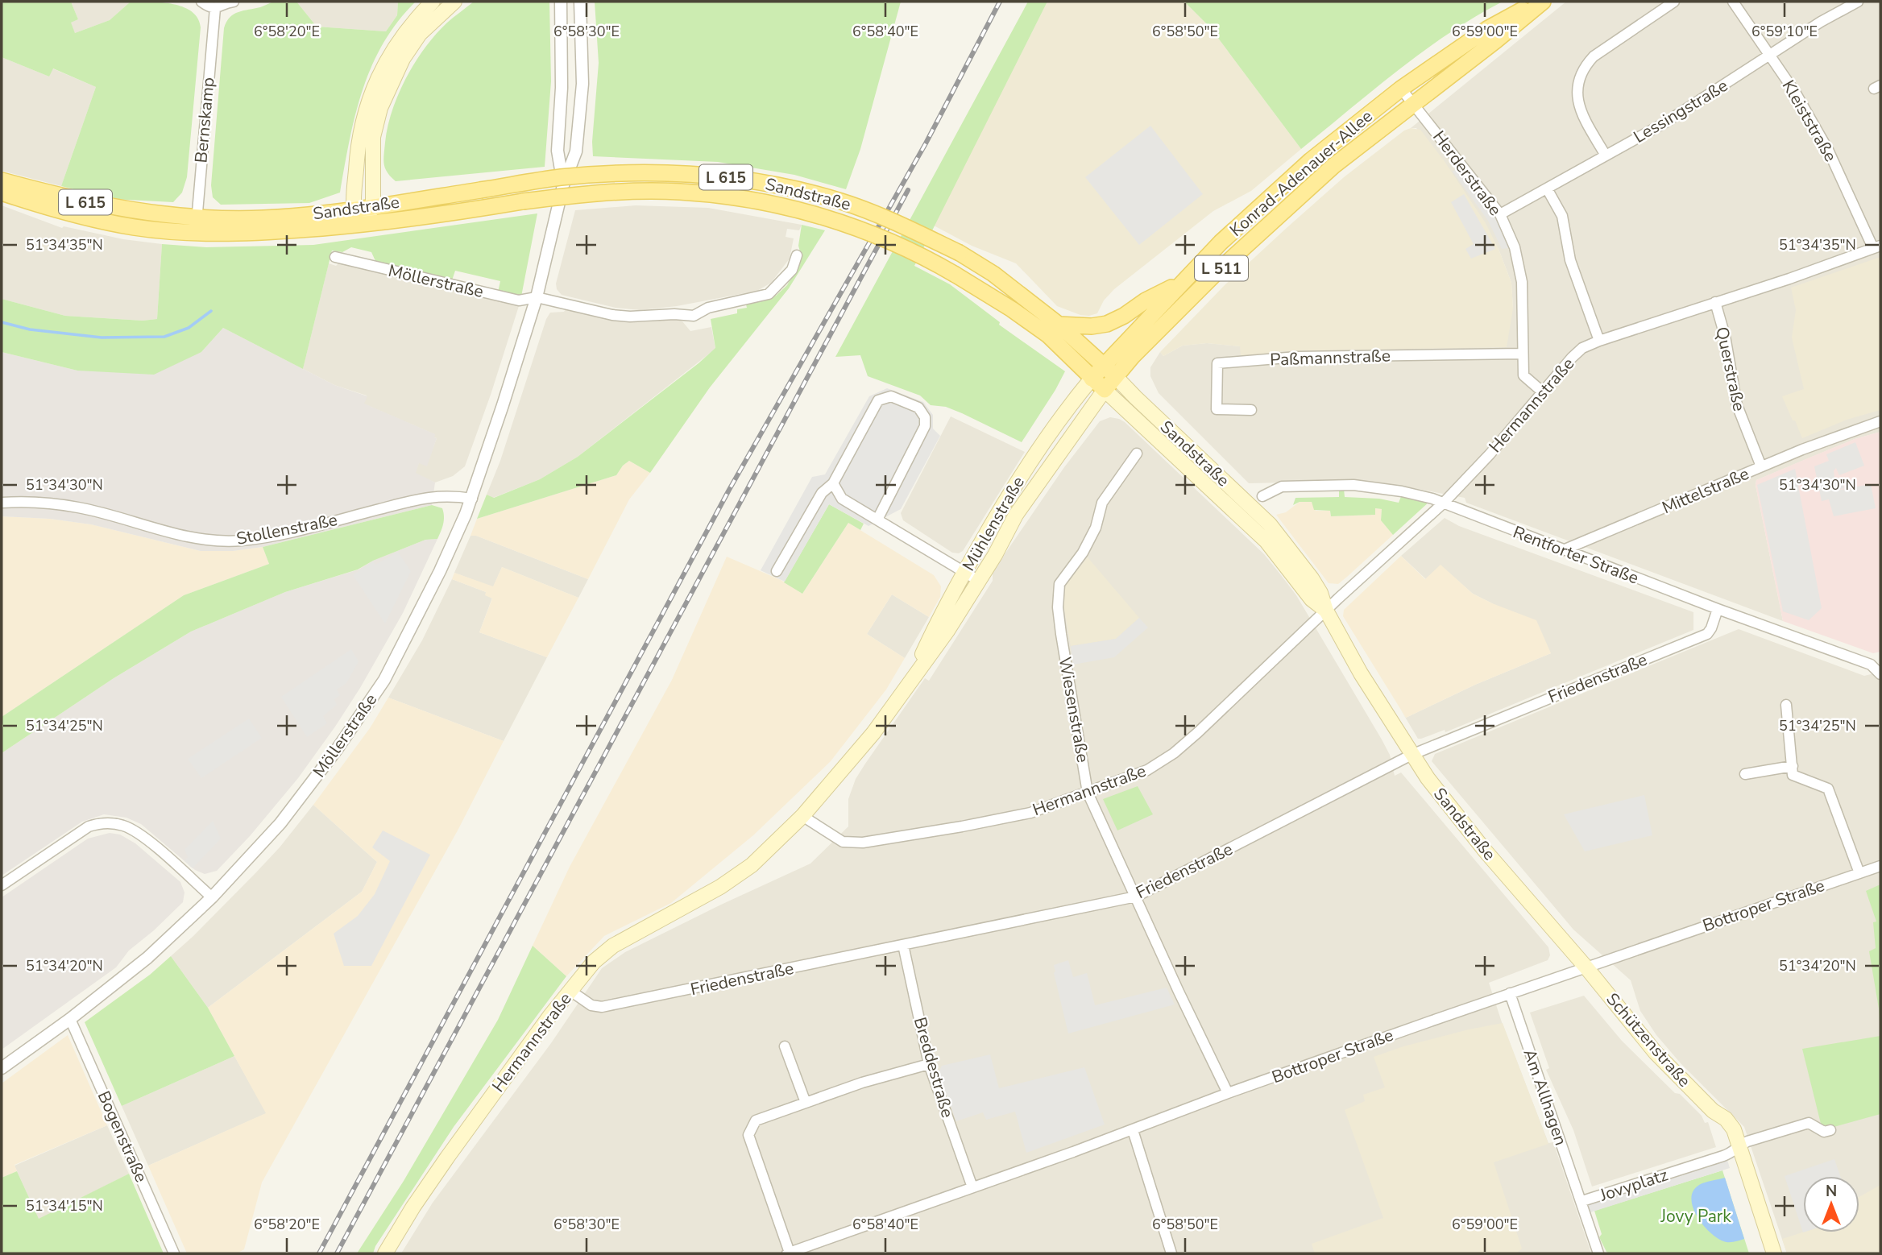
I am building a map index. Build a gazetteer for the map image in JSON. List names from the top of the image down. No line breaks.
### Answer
{"streets":{"main road":["Konrad-Adenauer-Allee","L 615","Sandstraße","L 511","Hermannstraße","Mühlenstraße","Schützenstraße"],"street":["Lessingstraße","Bernskamp","Kleiststraße","Herderstraße","Möllerstraße","Paßmannstraße","Querstraße","Mittelstraße","Stollenstraße","Rentforter Straße","Friedenstraße","Wiesenstraße","Bottroper Straße","Breddestraße","Am Allhagen","Bogenstraße","Jovyplatz"]},"crossings":[["Lessingstraße","Kleiststraße"],["Lessingstraße","Herderstraße"],["Bernskamp","Sandstraße"],["Kleiststraße","Hermannstraße"],["Konrad-Adenauer-Allee","Herderstraße"],["Konrad-Adenauer-Allee","Sandstraße"],["Konrad-Adenauer-Allee","L 511"],["Konrad-Adenauer-Allee","Mühlenstraße"],["Herderstraße","Paßmannstraße"],["Herderstraße","Hermannstraße"],["Sandstraße","L 511"],["Sandstraße","Hermannstraße"],["Sandstraße","Mühlenstraße"],["Sandstraße","Friedenstraße"],["Sandstraße","Bottroper Straße"],["Sandstraße","Schützenstraße"],["Möllerstraße","Stollenstraße"],["Möllerstraße","Bogenstraße"],["Querstraße","Hermannstraße"],["Querstraße","Mittelstraße"],["Hermannstraße","Mühlenstraße"],["Hermannstraße","Rentforter Straße"],["Hermannstraße","Friedenstraße"],["Hermannstraße","Wiesenstraße"],["Mittelstraße","Rentforter Straße"],["Rentforter Straße","Friedenstraße"],["Friedenstraße","Wiesenstraße"],["Friedenstraße","Breddestraße"],["Wiesenstraße","Bottroper Straße"],["Bottroper Straße","Schützenstraße"],["Bottroper Straße","Breddestraße"],["Bottroper Straße","Am Allhagen"],["Schützenstraße","Jovyplatz"],["Am Allhagen","Jovyplatz"]],"parks":["Jovy Park"],"north":"top","coordinates":["6°58'20\"E","6°58'30\"E","6°58'40\"E","6°58'50\"E","6°59'00\"E","6°59'10\"E","51°34'35\"N","51°34'30\"N","51°34'25\"N","51°34'20\"N","51°34'15\"N"]}
